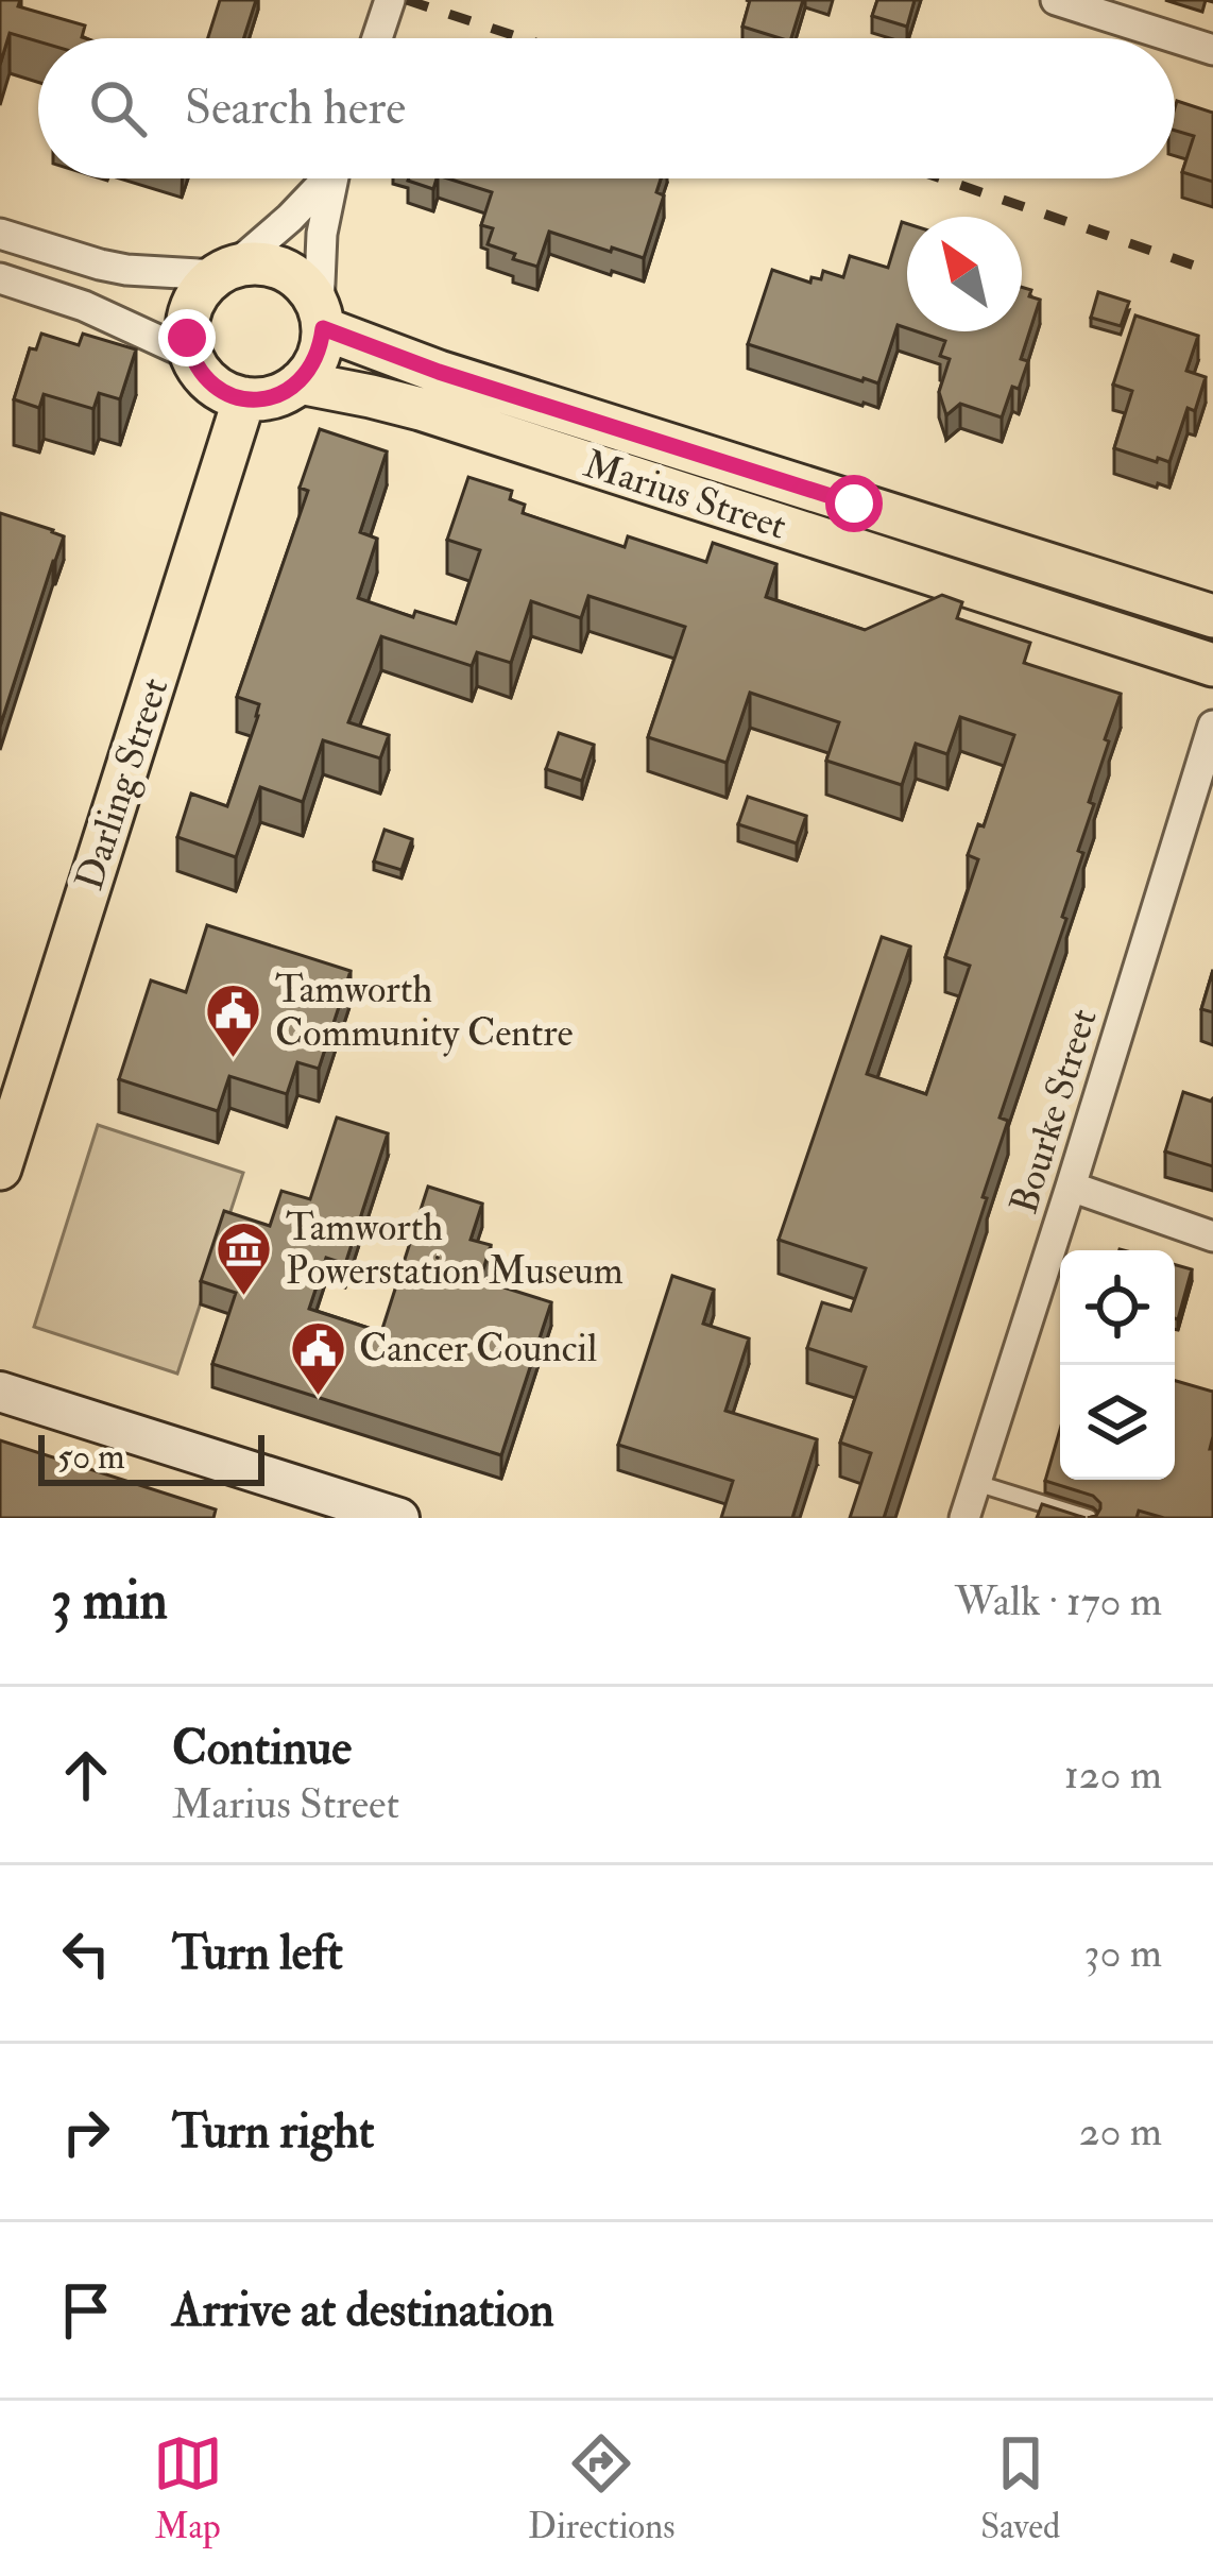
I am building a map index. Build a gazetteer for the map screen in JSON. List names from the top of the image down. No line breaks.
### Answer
{"streets":{"main road":["Marius Street","Darling Street"],"street":["Bourke Street"]},"crossings":[["Marius Street","Darling Street"]],"places":{"public building":["Tamworth Community Centre","Cancer Council"],"museum":["Tamworth Powerstation Museum"]},"scale_bar":"50 m","north":"top left","page":{"search":"Search here","scale":"50 m","heading":["3 min","Walk · 170 m"],"list":[["Continue","Marius Street","120 m"],["Turn left","30 m"],["Turn right","20 m"],"Arrive at destination"],"nav":["Map","Directions","Saved"]}}
